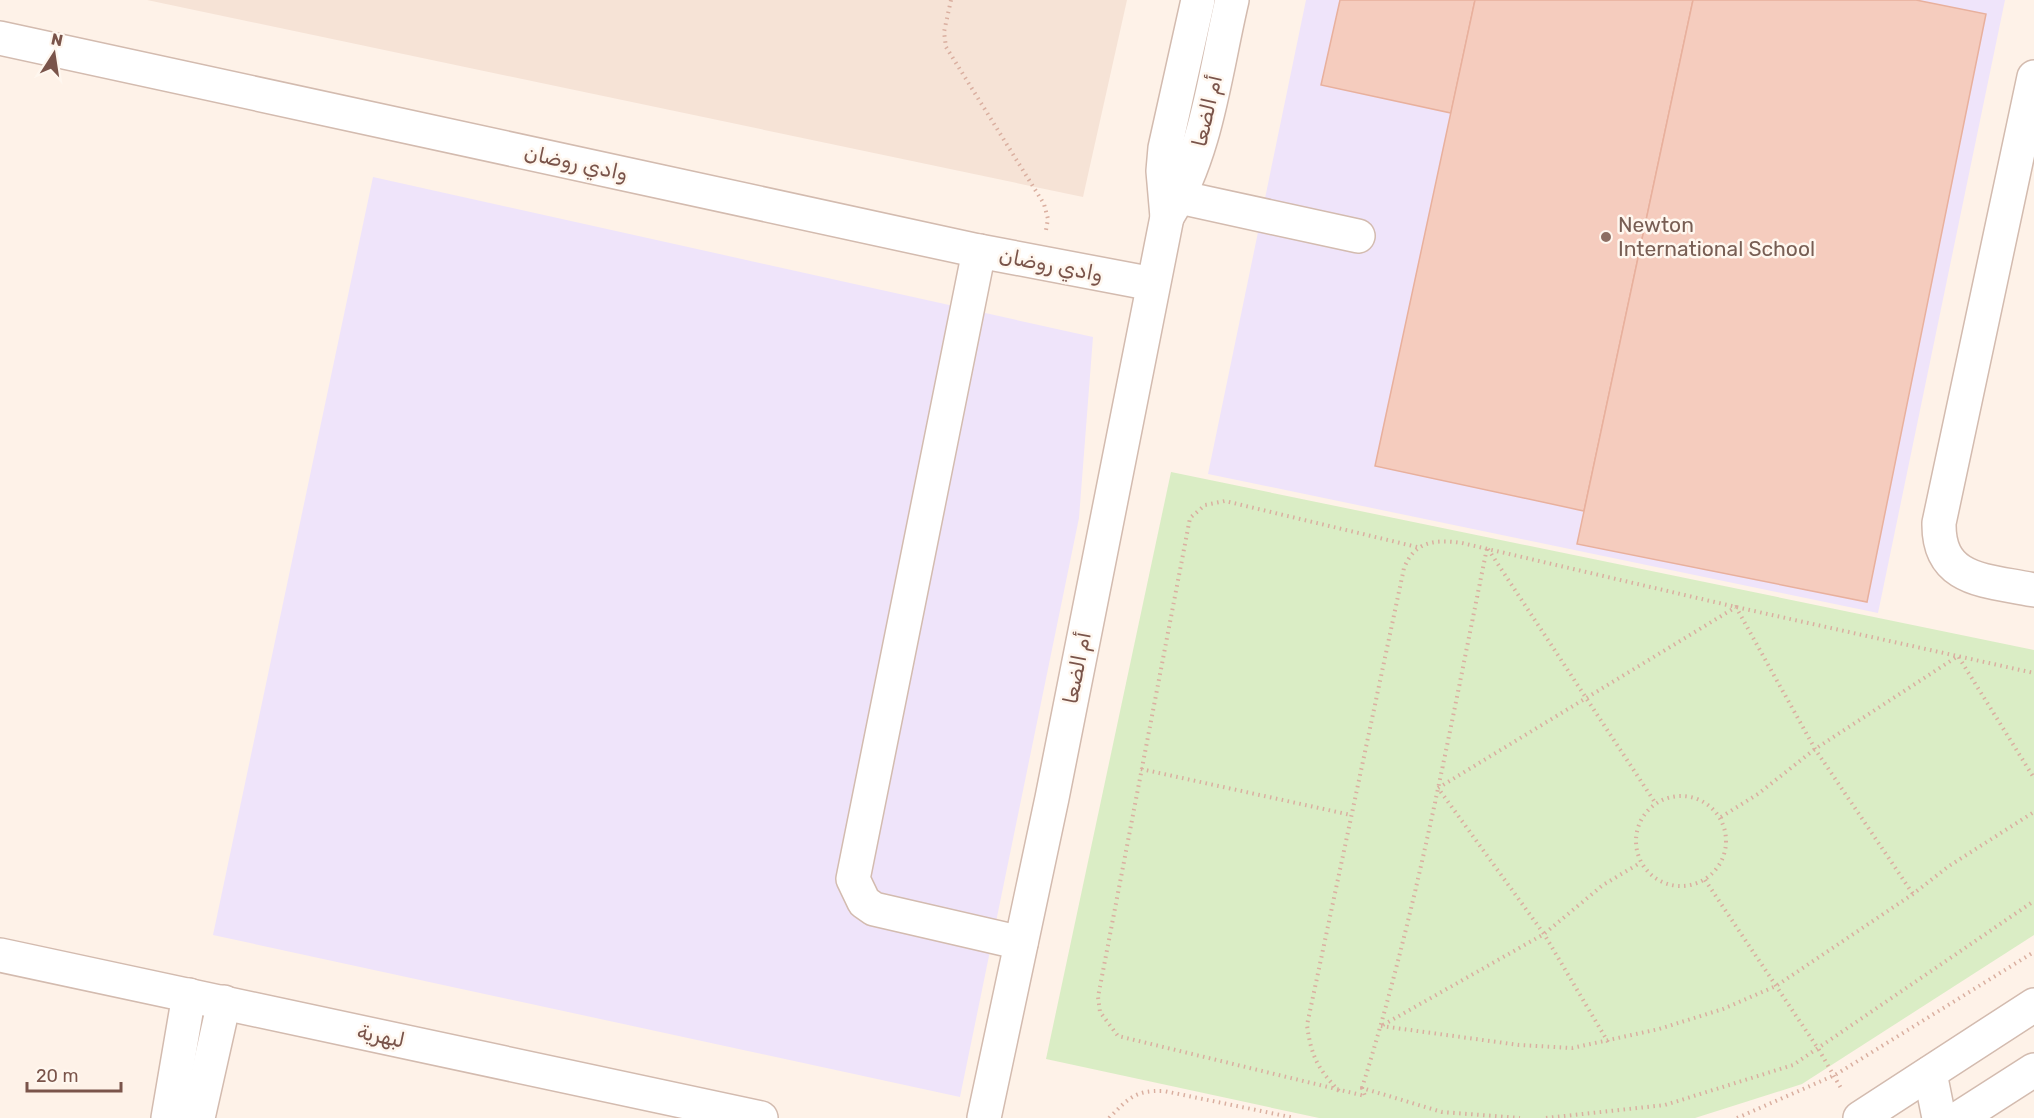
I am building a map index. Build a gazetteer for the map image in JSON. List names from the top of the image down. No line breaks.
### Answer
{"streets":{"street":["أم الضعا","وادي روضان","لبهرية"]},"crossings":[["أم الضعا","وادي روضان"]],"places":["Newton International School"],"scale_bar":"20 m","north":"top"}
